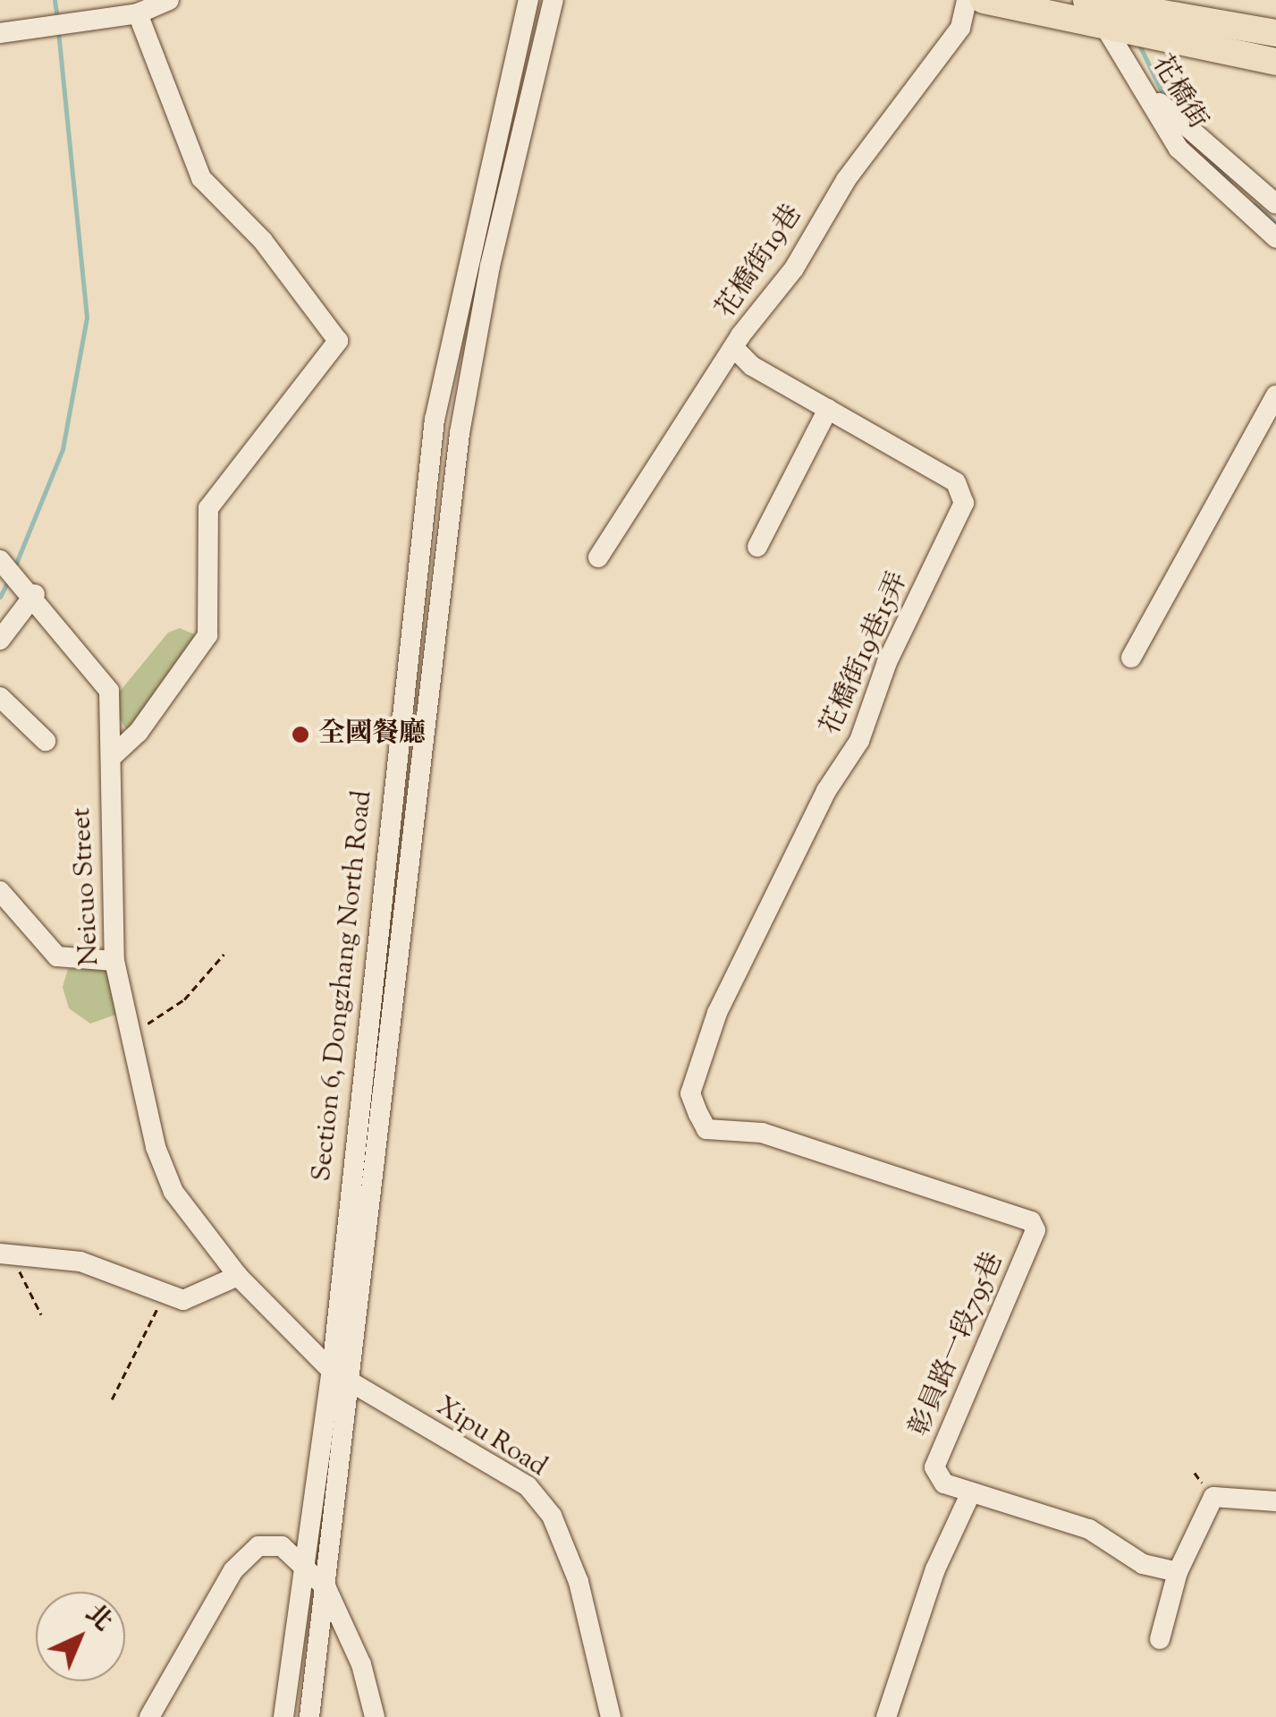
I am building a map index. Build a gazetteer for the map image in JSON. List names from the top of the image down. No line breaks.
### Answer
{"streets":{"street":["花橋街","花橋街19巷","花橋街19巷15弄","Neicuo Street","Section 6, Dongzhang North Road","彰員路一段795巷","Xipu Road"]},"crossings":[["花橋街19巷","花橋街19巷15弄"],["花橋街19巷15弄","彰員路一段795巷"],["Neicuo Street","Xipu Road"],["Section 6, Dongzhang North Road","Xipu Road"]],"places":["全國餐廳"],"north":"top right"}
